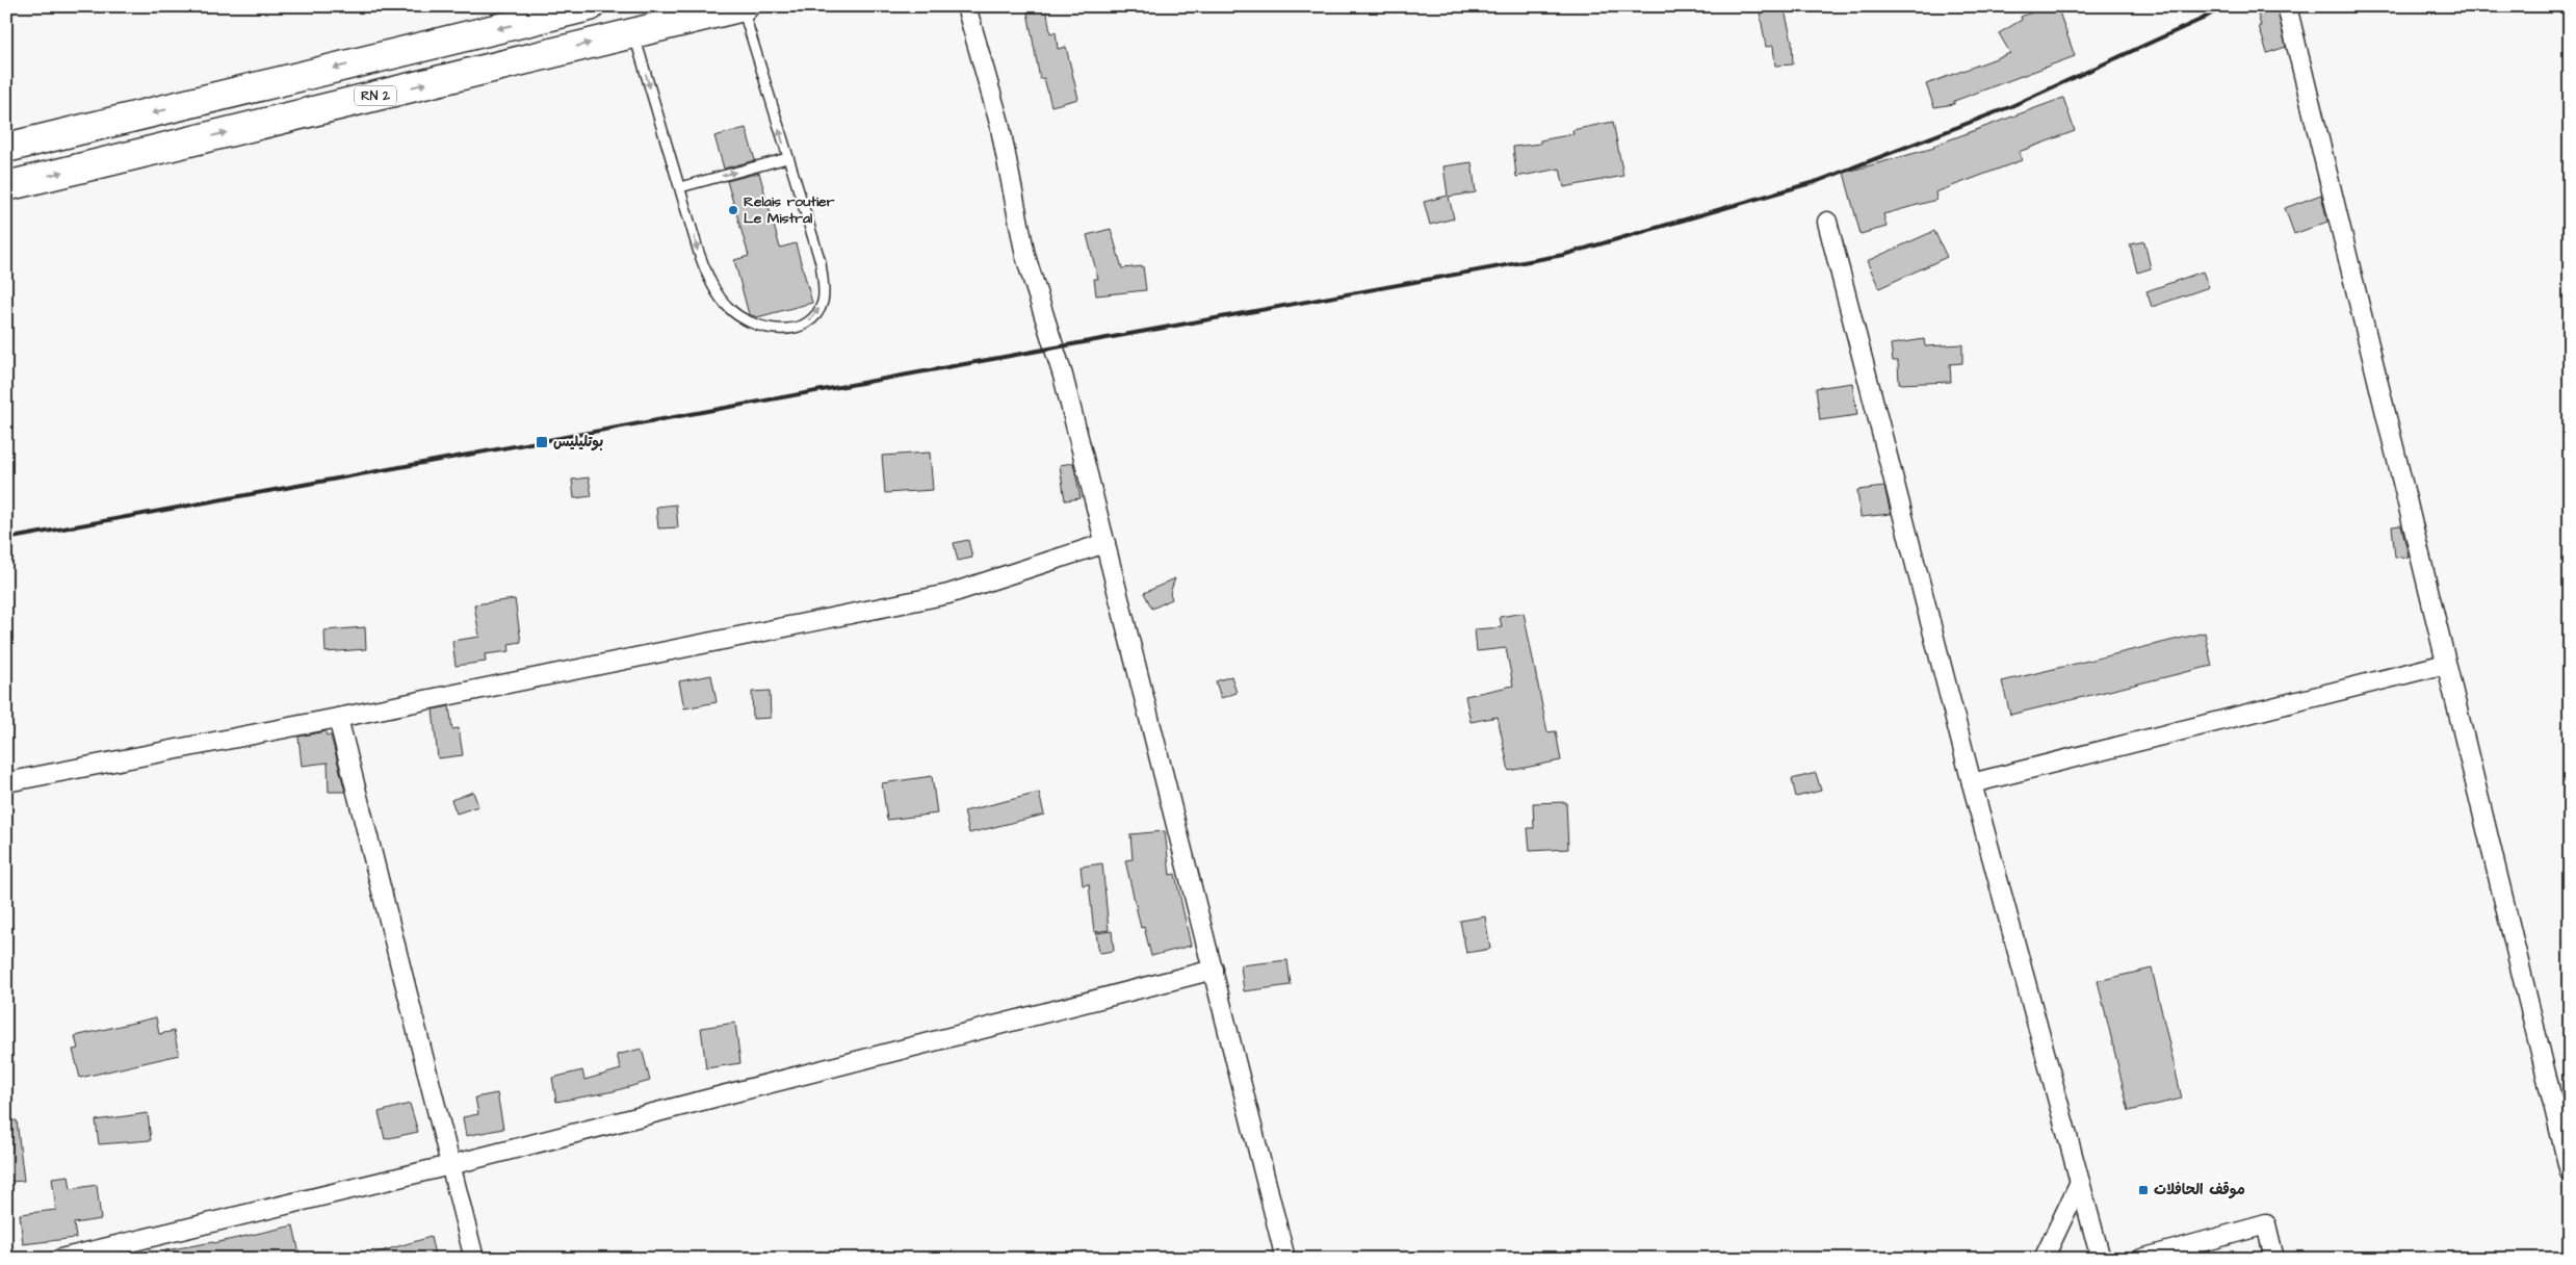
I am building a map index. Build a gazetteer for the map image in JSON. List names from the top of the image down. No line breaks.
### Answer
{"streets":{"highway":["RN 2"]},"places":{"other":["Relais routier Le Mistral"],"transit":["بوتليليس","موقف الحافلات"]}}
